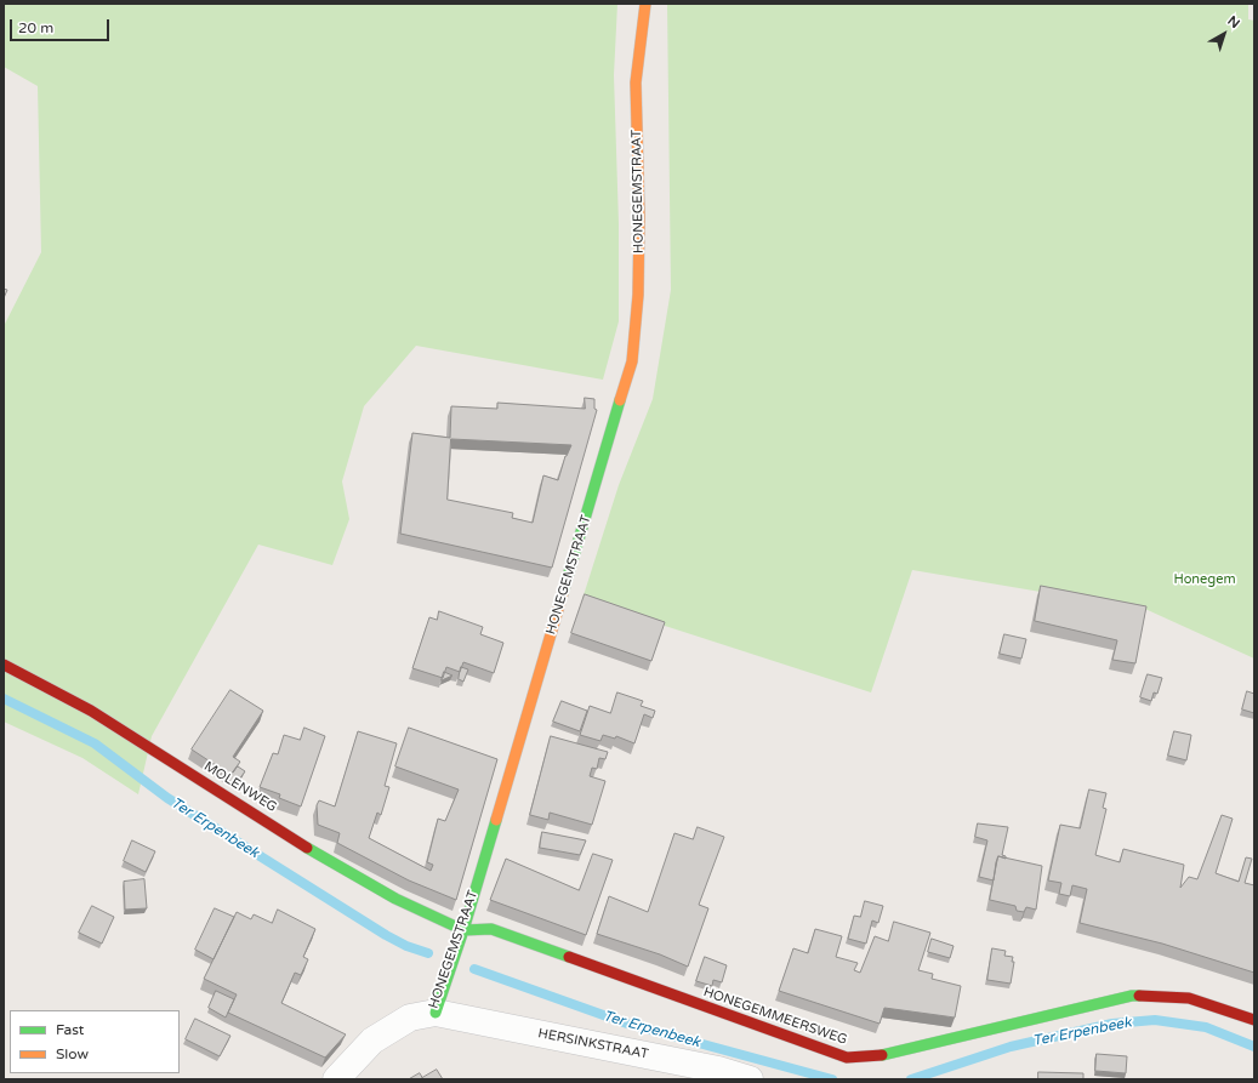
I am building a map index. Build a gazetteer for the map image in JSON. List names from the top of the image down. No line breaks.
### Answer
{"streets":{"street":["HONEGEMSTRAAT","MOLENWEG","HONEGEMMEERSWEG","HERSINKSTRAAT"]},"crossings":[["HONEGEMSTRAAT","MOLENWEG"],["HONEGEMSTRAAT","HONEGEMMEERSWEG"],["HONEGEMSTRAAT","HERSINKSTRAAT"],["MOLENWEG","HONEGEMMEERSWEG"]],"water":["Ter Erpenbeek"],"parks":["Honegem"],"legend":["Fast","Slow"],"scale_bar":"20 m","north":"top right"}
